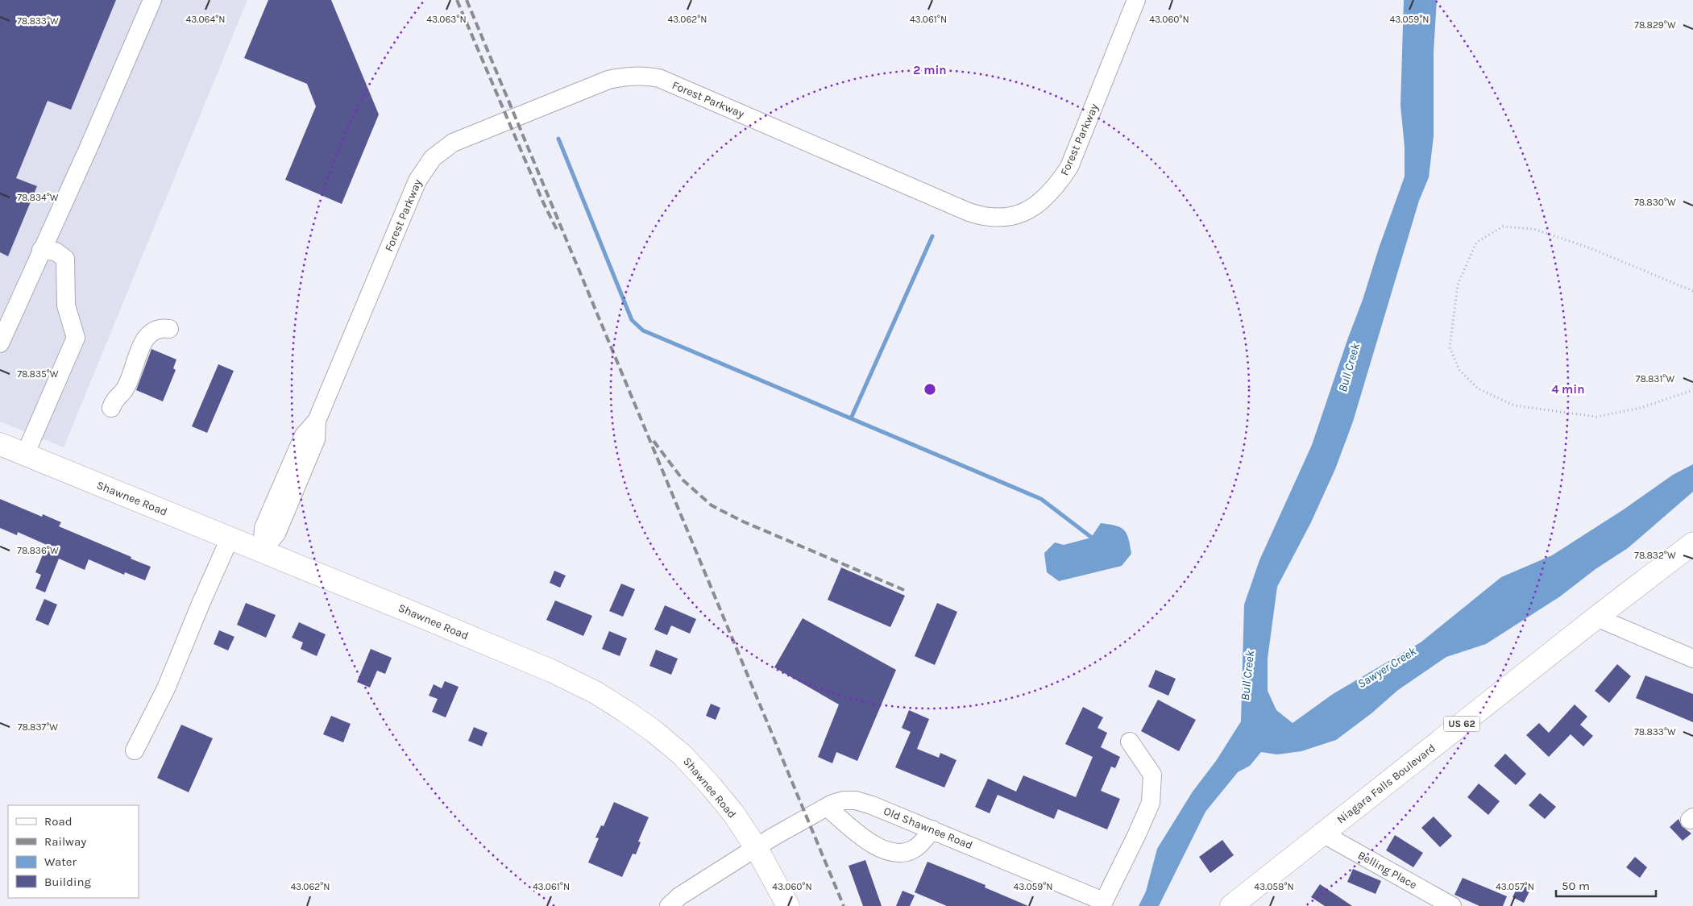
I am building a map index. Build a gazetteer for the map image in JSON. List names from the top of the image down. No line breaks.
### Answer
{"streets":{"main road":["Shawnee Road","US 62","Niagara Falls Boulevard"],"street":["Forest Parkway","Old Shawnee Road","Belling Place"]},"crossings":[["Forest Parkway","Shawnee Road"],["Shawnee Road","Old Shawnee Road"],["Niagara Falls Boulevard","Belling Place"]],"water":["Bull Creek","Sawyer Creek"],"legend":["Road","Railway","Water","Building"],"scale_bar":"50 m","coordinates":["43.062°N","43.063°N","43.061°N","43.060°N","43.059°N","43.064°N","78.833°W","78.829°W","78.834°W","78.830°W","78.835°W","78.831°W","78.836°W","78.832°W","78.837°W","43.058°N","43.057°N"],"rings":["2 min","4 min"]}
